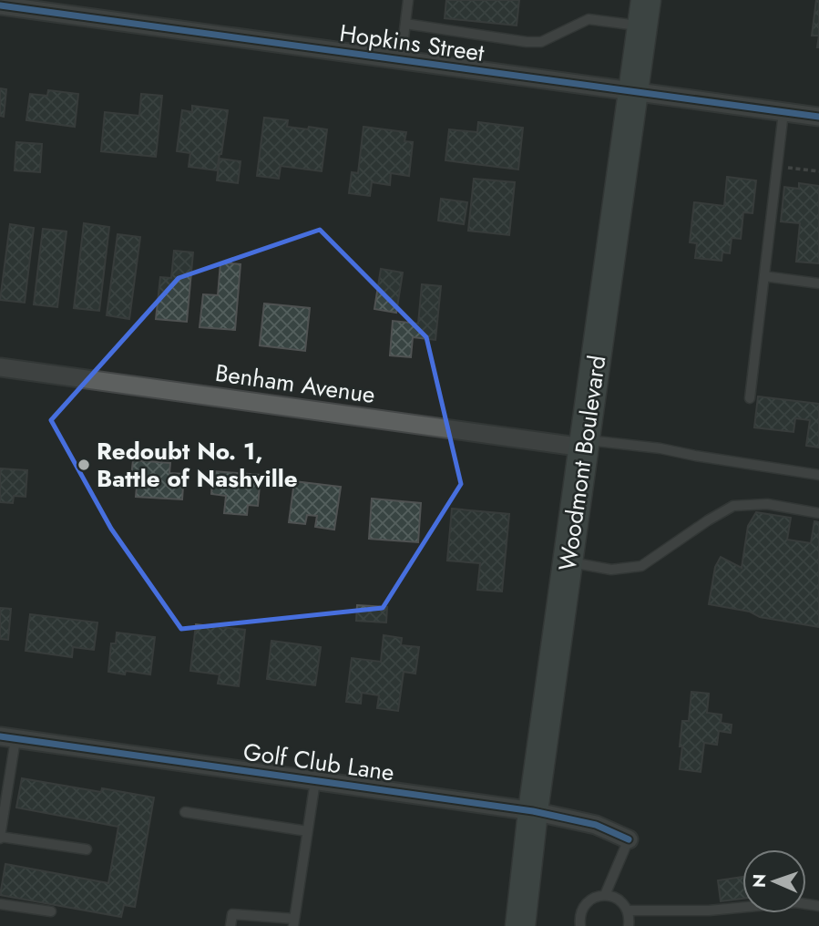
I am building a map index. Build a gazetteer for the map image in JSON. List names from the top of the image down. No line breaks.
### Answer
{"streets":{"main road":["Woodmont Boulevard"],"street":["Hopkins Street","Benham Avenue","Golf Club Lane"]},"crossings":[["Hopkins Street","Woodmont Boulevard"],["Benham Avenue","Woodmont Boulevard"],["Woodmont Boulevard","Golf Club Lane"]],"places":["Redoubt No. 1, Battle of Nashville"],"north":"left"}
